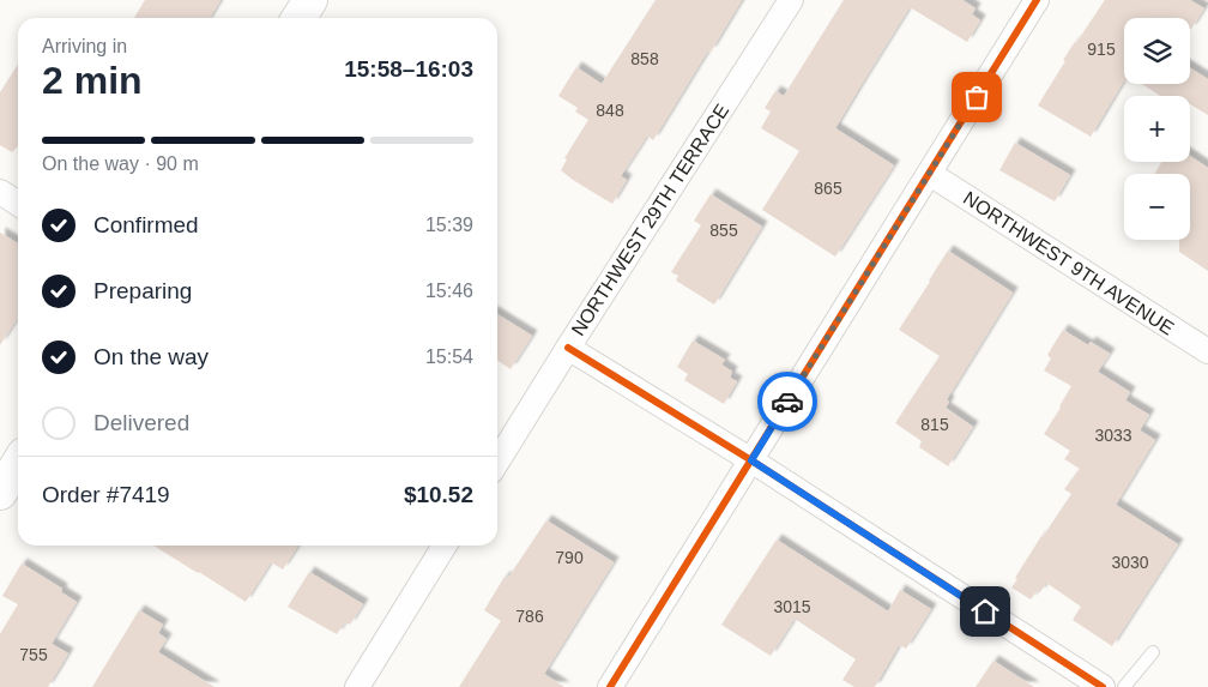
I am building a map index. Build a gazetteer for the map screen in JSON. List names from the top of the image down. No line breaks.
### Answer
{"streets":{"street":["NORTHWEST 29TH TERRACE","NORTHWEST 9TH AVENUE"]},"house_numbers":["915","858","848","865","855","815","3033","790","3030","3015","786","755"],"page":{"map_buttons":["+","−"],"heading":["2 min","Arriving in","15:58–16:03"],"panel":["Order #7419","$10.52"],"bar":"On the way · 90 m","list":[["Confirmed","15:39"],["Preparing","15:46"],["On the way","15:54"],"Delivered"]}}
